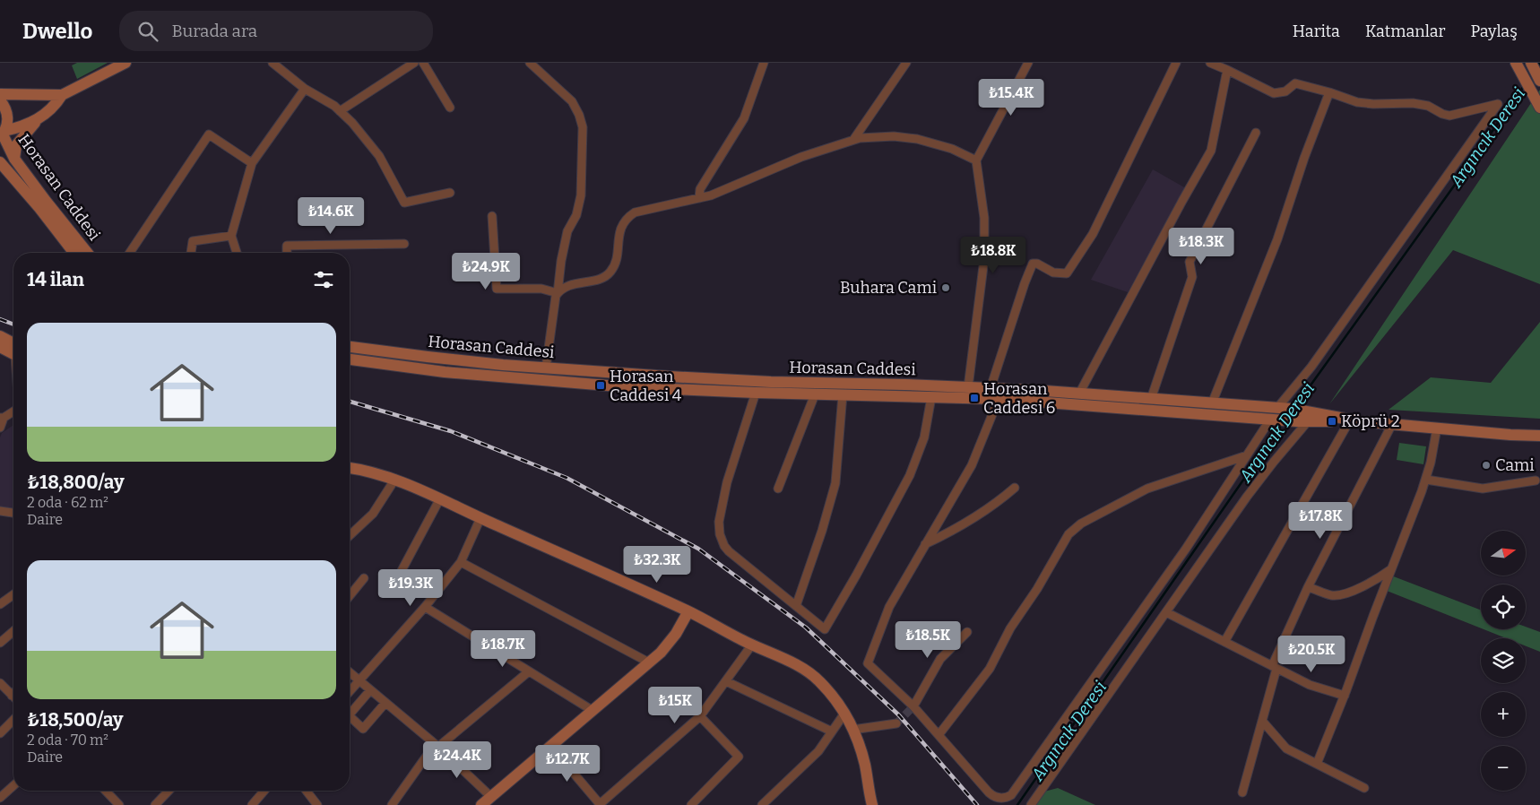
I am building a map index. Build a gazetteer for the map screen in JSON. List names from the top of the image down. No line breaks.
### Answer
{"streets":{"street":["Horasan Caddesi"]},"water":["Argıncık Deresi"],"places":{"other":["Buhara Cami","Cami"],"transit":["Horasan Caddesi 4","Horasan Caddesi 6","Köprü 2"]},"north":"right","page":{"header":"Dwello","search":"Burada ara","nav":["Harita","Katmanlar","Paylaş"],"price":["₺15.4K","₺14.6K","₺18.3K","₺18.8K","₺24.9K","₺17.8K","₺32.3K","₺19.3K","₺18.5K","₺18.7K","₺20.5K","₺15K","₺24.4K","₺12.7K"],"heading":"14 ilan","list":[{"name":"₺18,800/ay","note":"2 oda · 62 m² · Daire"},{"name":"₺18,500/ay","note":"2 oda · 70 m² · Daire"}],"map_buttons":["+","−"]}}
